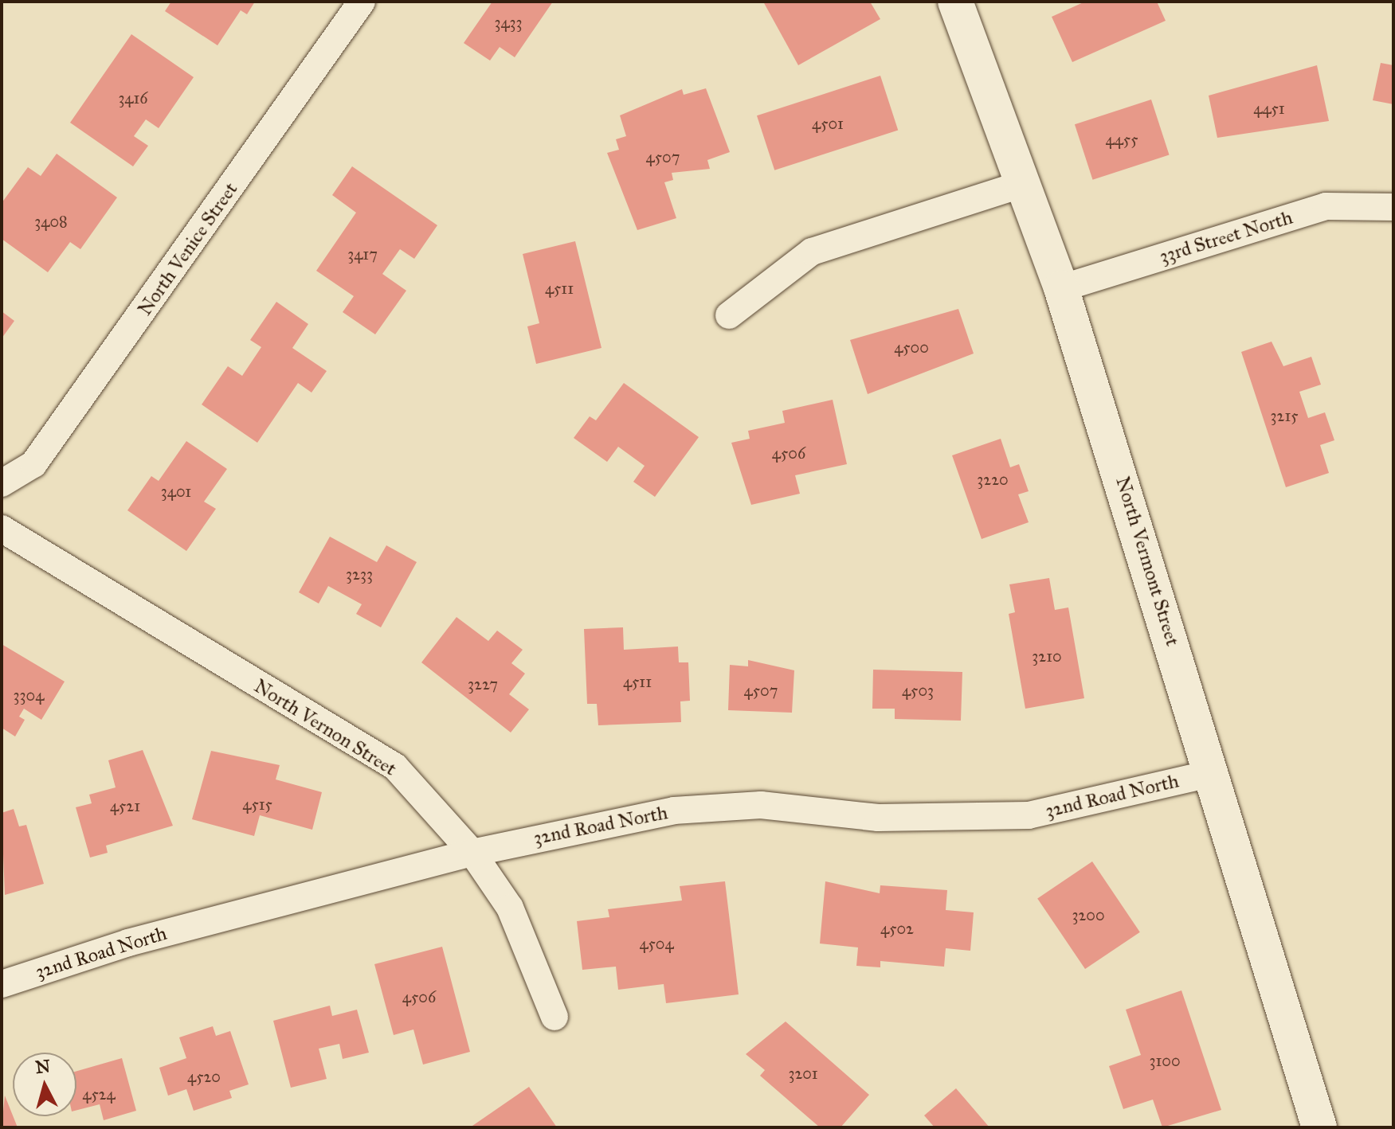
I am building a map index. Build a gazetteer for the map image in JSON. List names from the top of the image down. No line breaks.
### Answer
{"streets":{"street":["33rd Street North","North Venice Street","North Vermont Street","North Vernon Street","32nd Road North"]},"crossings":[["33rd Street North","North Vermont Street"],["North Vermont Street","32nd Road North"],["North Vernon Street","32nd Road North"]],"house_numbers":["3433","3416","4451","4501","4455","4507","3408","3417","4511","4500","3215","4506","3220","3401","3233","3210","4511","3227","4507","4503","3304","4515","4521","3200","4502","4504","4506","3100","3201","4520","4524"],"north":"top"}
